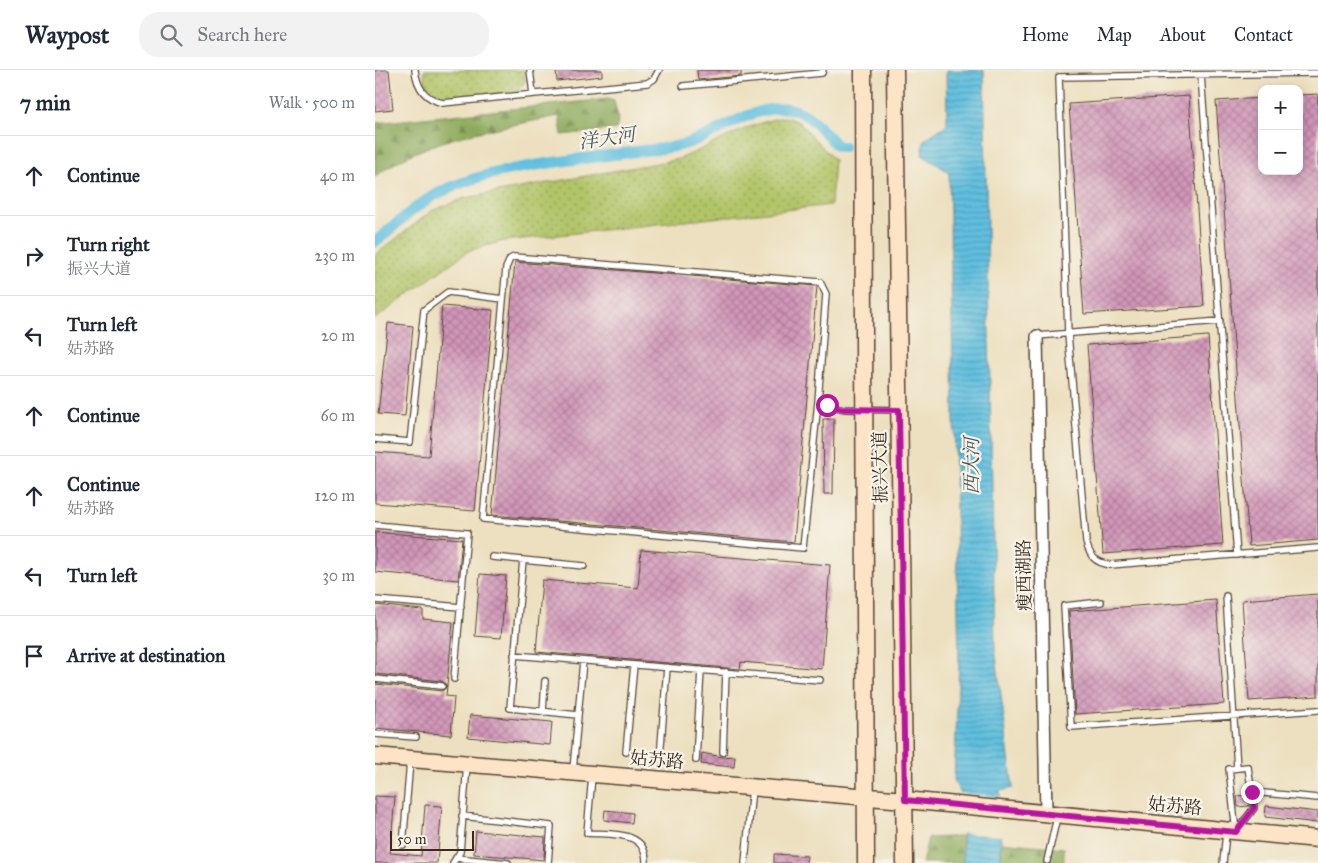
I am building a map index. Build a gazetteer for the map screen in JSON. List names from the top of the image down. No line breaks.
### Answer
{"streets":{"main road":["振兴大道","姑苏路"],"street":["瘦西湖路"]},"crossings":[["振兴大道","姑苏路"],["瘦西湖路","姑苏路"]],"water":["洋大河","西大河"],"scale_bar":"50 m","page":{"header":"Waypost","search":"Search here","nav":["Home","Map","About","Contact"],"heading":["7 min","Walk · 500 m"],"map_buttons":["+","−"],"list":[["Continue","40 m"],["Turn right","振兴大道","230 m"],["Turn left","姑苏路","20 m"],["Continue","60 m"],["Continue","姑苏路","120 m"],["Turn left","30 m"],"Arrive at destination"],"scale":"50 m"}}
